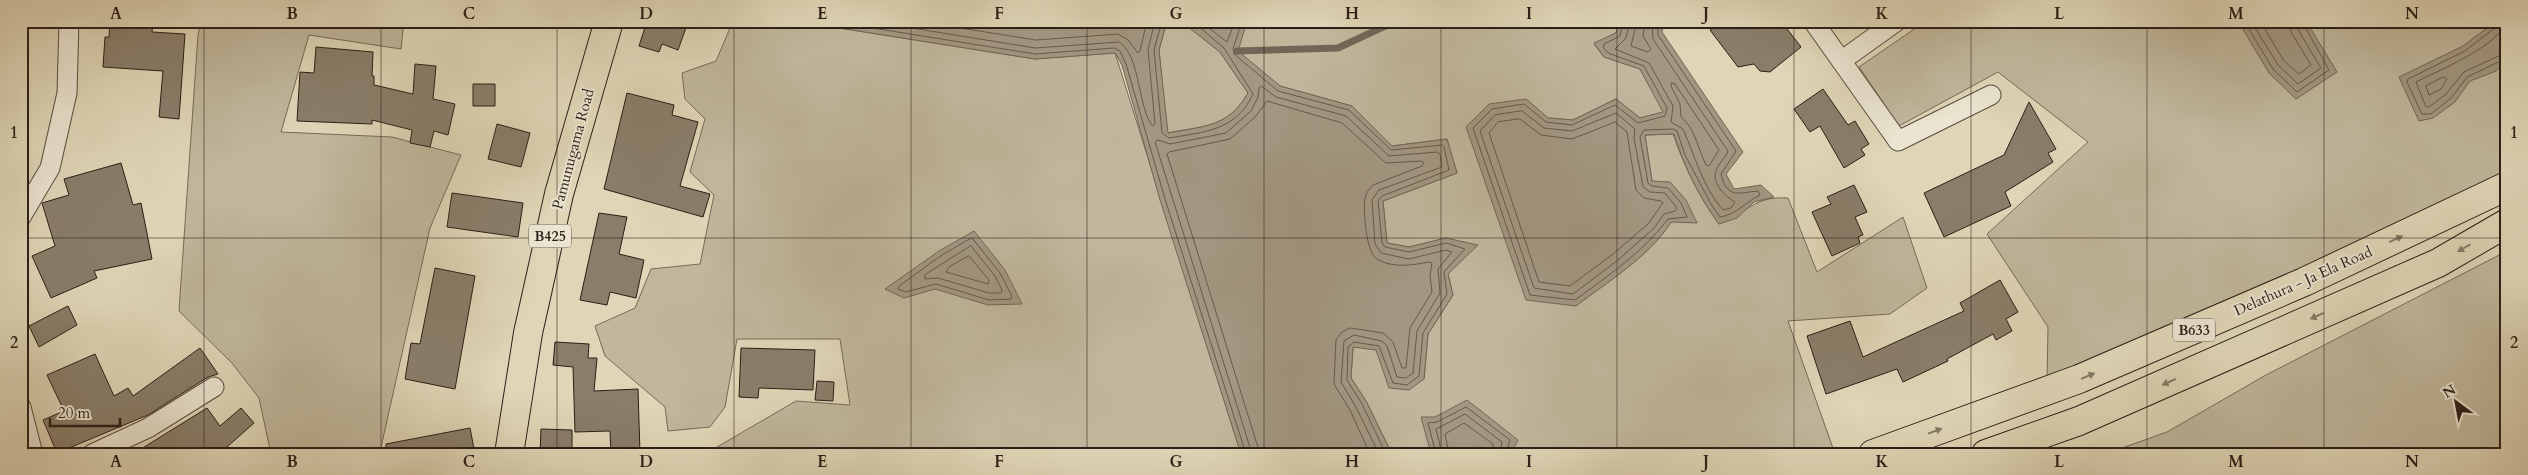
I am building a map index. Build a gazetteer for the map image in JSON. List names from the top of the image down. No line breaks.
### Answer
{"streets":{"main road":["Pamunugama Road","B425","Delathura - Ja Ela Road","B633"]},"scale_bar":"20 m","north":"top left","grid":{"columns":["A","B","C","D","E","F","G","H","I","J","K","L","M","N"],"rows":["1","2"]}}
